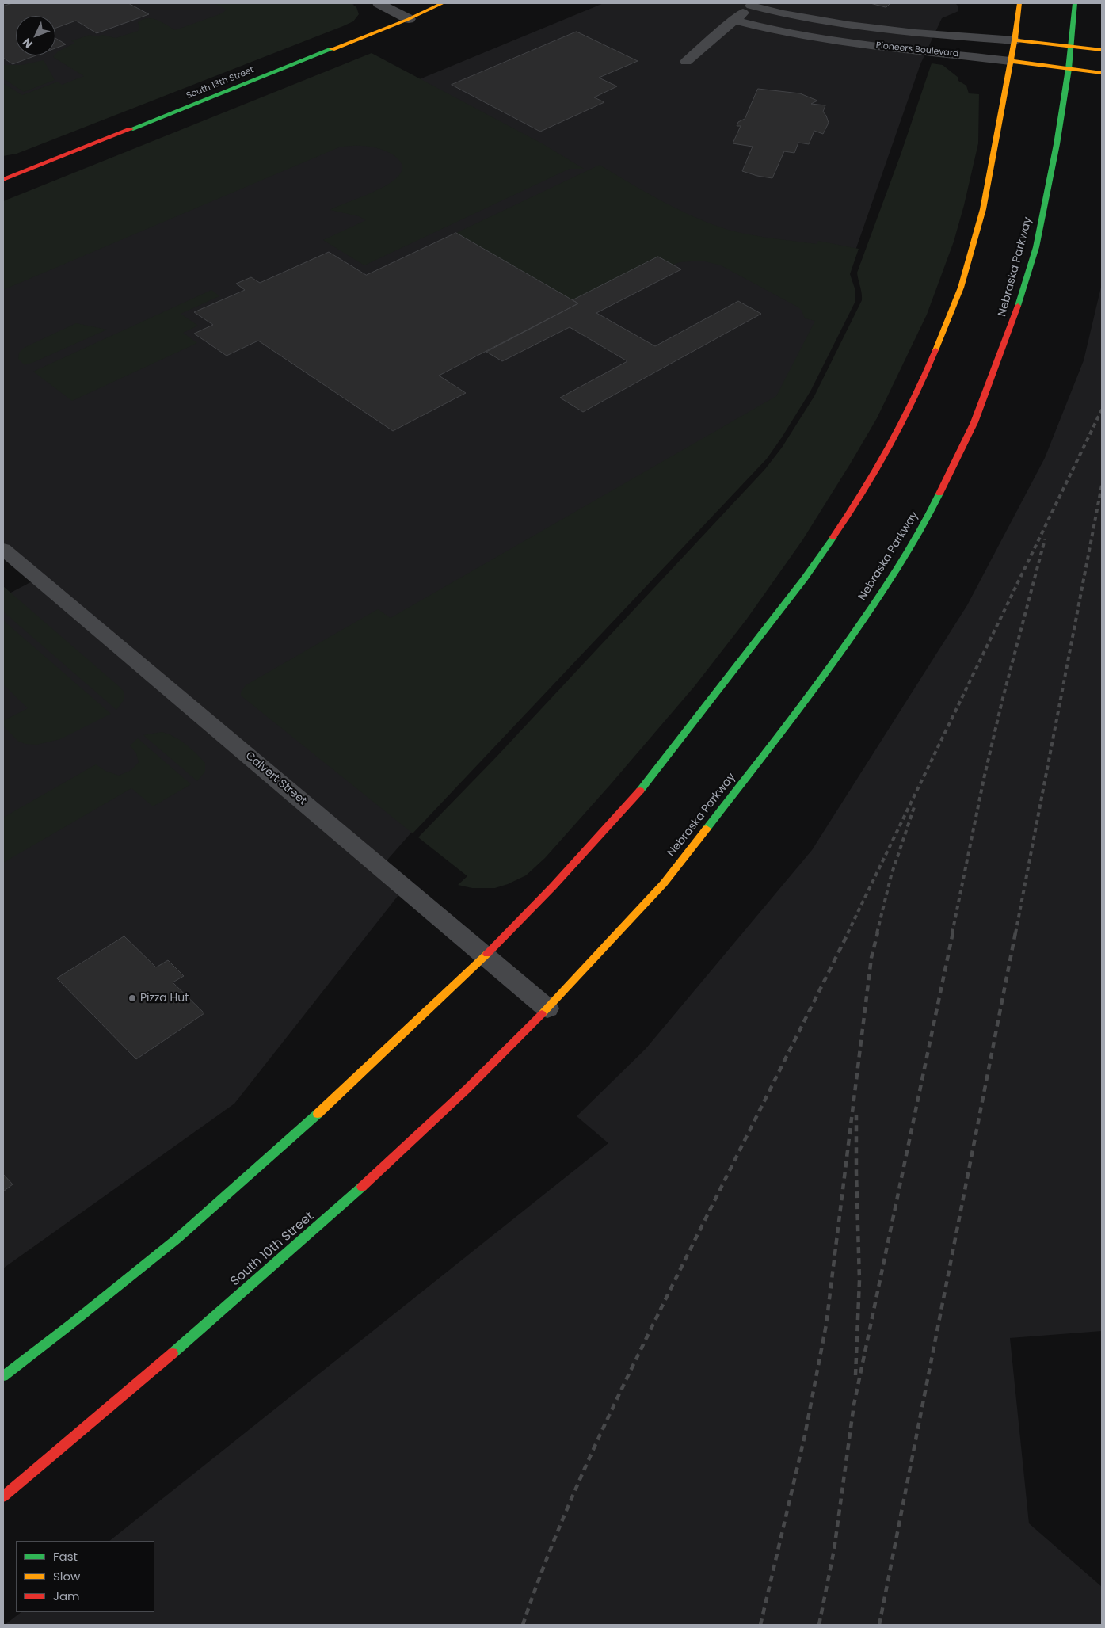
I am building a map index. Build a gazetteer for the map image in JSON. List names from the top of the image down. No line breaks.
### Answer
{"streets":{"main road":["Pioneers Boulevard","South 13th Street","Nebraska Parkway","South 10th Street"],"street":["Calvert Street"]},"crossings":[["Pioneers Boulevard","Nebraska Parkway"],["Nebraska Parkway","Calvert Street"],["Nebraska Parkway","South 10th Street"],["Calvert Street","South 10th Street"]],"places":["Pizza Hut"],"legend":["Fast","Slow","Jam"],"north":"bottom left"}
